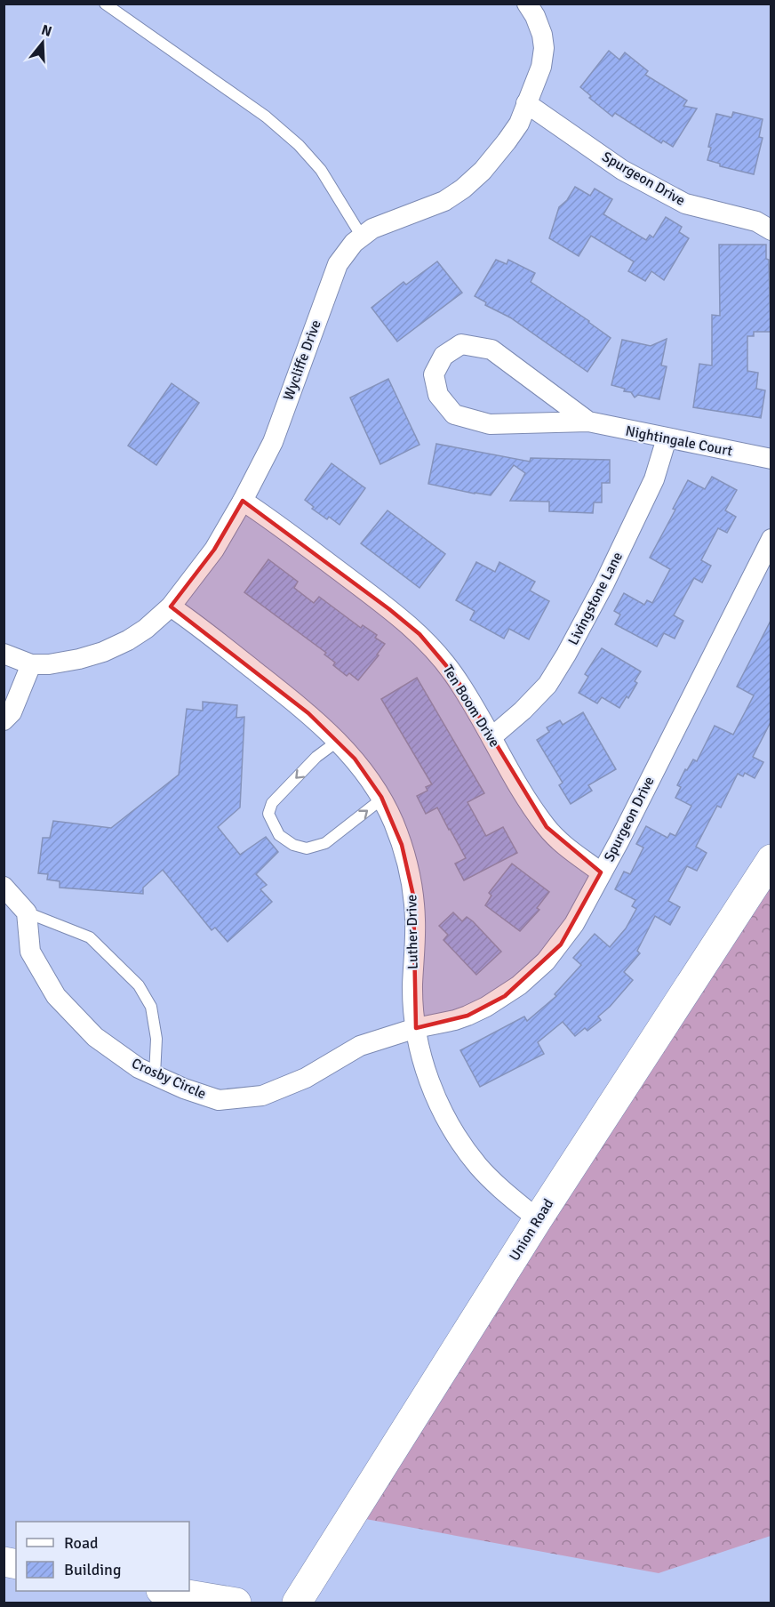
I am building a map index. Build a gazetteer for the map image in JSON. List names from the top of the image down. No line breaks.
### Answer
{"streets":{"main road":["Union Road"],"street":["Spurgeon Drive","Wycliffe Drive","Nightingale Court","Livingstone Lane","Ten Boom Drive","Luther Drive","Crosby Circle"]},"crossings":[["Spurgeon Drive","Wycliffe Drive"],["Spurgeon Drive","Ten Boom Drive"],["Spurgeon Drive","Luther Drive"],["Spurgeon Drive","Crosby Circle"],["Wycliffe Drive","Ten Boom Drive"],["Wycliffe Drive","Luther Drive"],["Nightingale Court","Livingstone Lane"],["Livingstone Lane","Ten Boom Drive"],["Luther Drive","Crosby Circle"],["Luther Drive","Union Road"]],"legend":["Road","Building"],"north":"top"}
